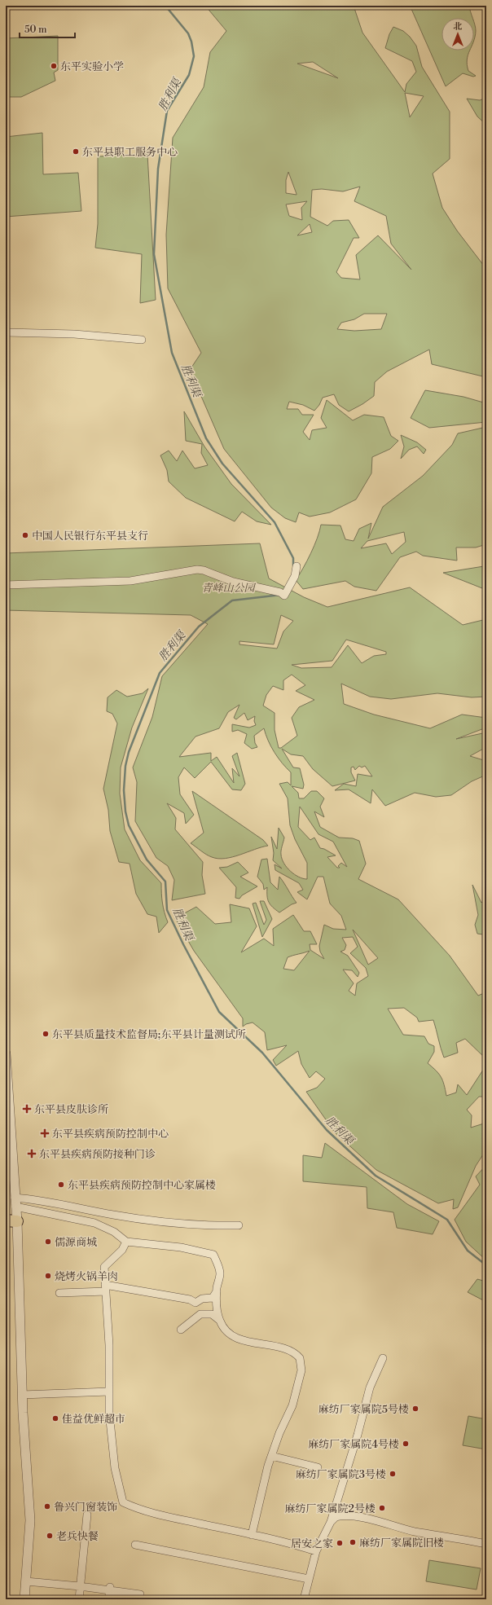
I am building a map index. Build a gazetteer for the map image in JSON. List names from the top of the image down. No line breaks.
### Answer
{"water":["胜利渠"],"parks":["青峰山公园"],"places":{"other":["东平实验小学","东平县职工服务中心","中国人民银行东平县支行","东平县质量技术监督局;东平县计量测试所","东平县疾病预防控制中心家属楼","儒源商城","烧烤火锅羊肉","麻纺厂家属院5号楼","佳益优鲜超市","麻纺厂家属院4号楼","麻纺厂家属院3号楼","鲁兴门窗装饰","麻纺厂家属院2号楼","老兵快餐","麻纺厂家属院旧楼","居安之家"],"health":["东平县皮肤诊所","东平县疾病预防控制中心","东平县疾病预防接种门诊"]},"scale_bar":"50 m","north":"top"}
